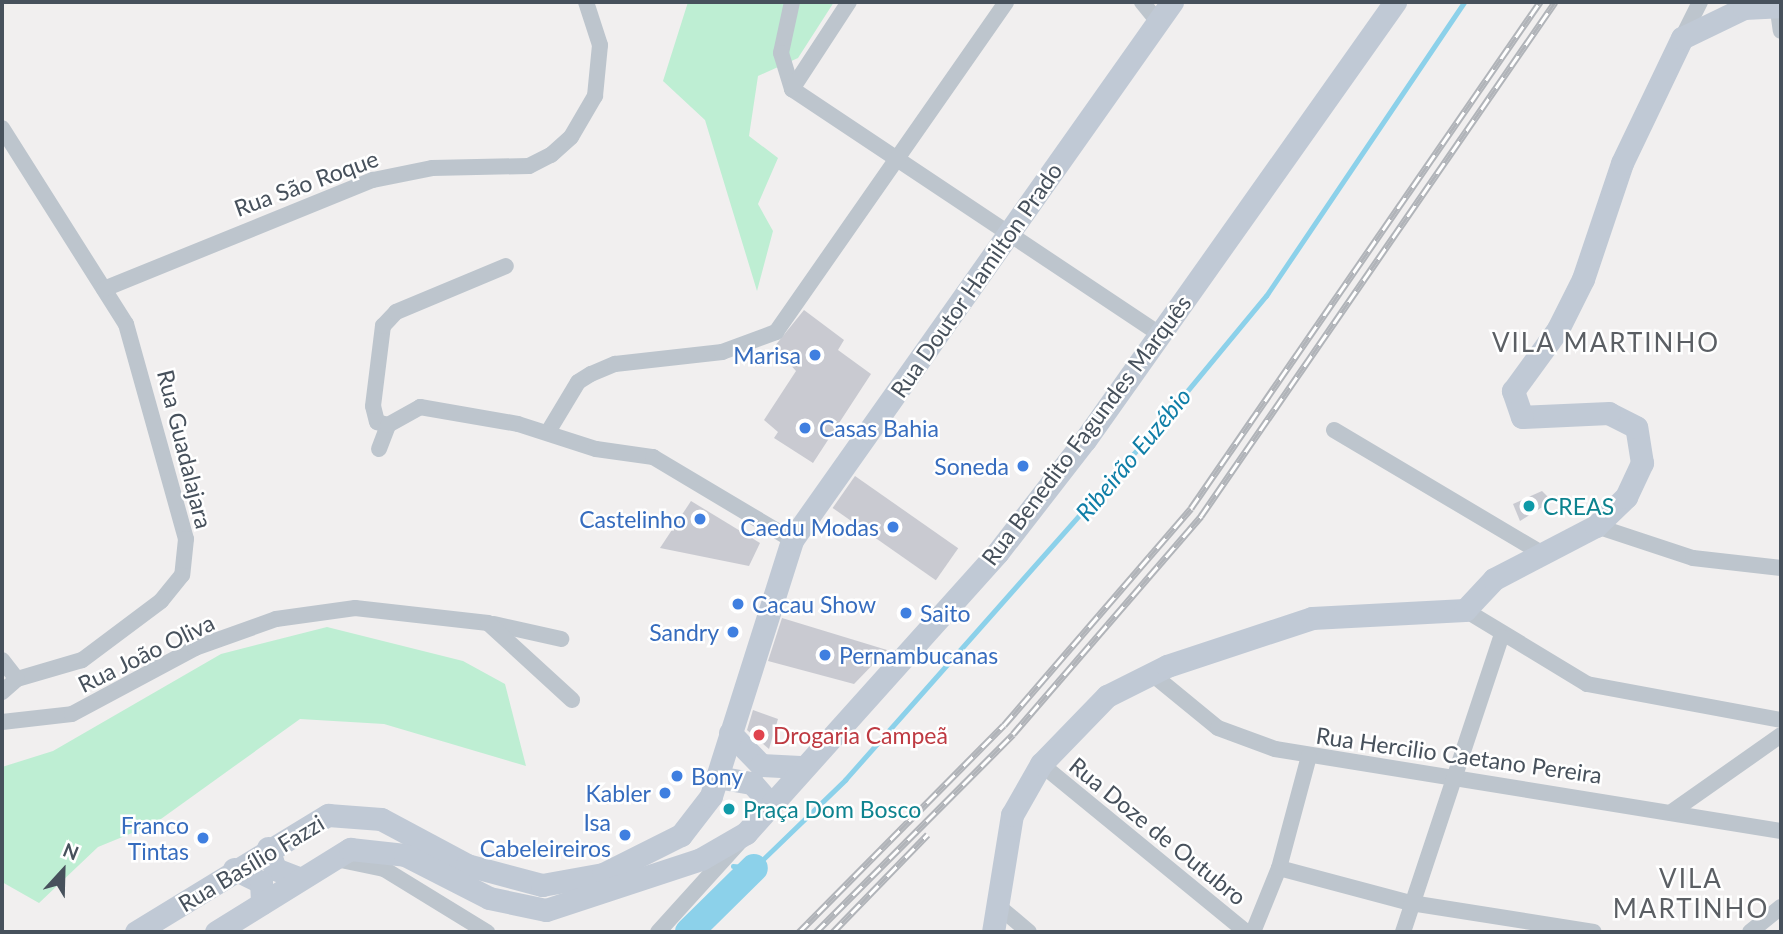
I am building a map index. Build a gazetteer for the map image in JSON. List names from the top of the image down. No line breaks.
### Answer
{"streets":{"main road":["Rua Doutor Hamilton Prado","Rua Benedito Fagundes Marquês","Rua Basílio Fazzi"],"street":["Rua São Roque","Rua Guadalajara","Rua João Oliva","Rua Hercilio Caetano Pereira","Rua Doze de Outubro"]},"crossings":[["Rua São Roque","Rua Guadalajara"],["Rua Doutor Hamilton Prado","Rua Basílio Fazzi"],["Rua Benedito Fagundes Marquês","Rua Basílio Fazzi"]],"districts":["VILA MARTINHO","VILA MARTINHO"],"water":["Ribeirão Euzébio"],"places":["Marisa","Casas Bahia","Soneda","CREAS","Castelinho","Caedu Modas","Cacau Show","Saito","Sandry","Pernambucanas","Drogaria Campeã","Bony","Kabler","Praça Dom Bosco","Isa Cabeleireiros","Franco Tintas"],"north":"top"}
